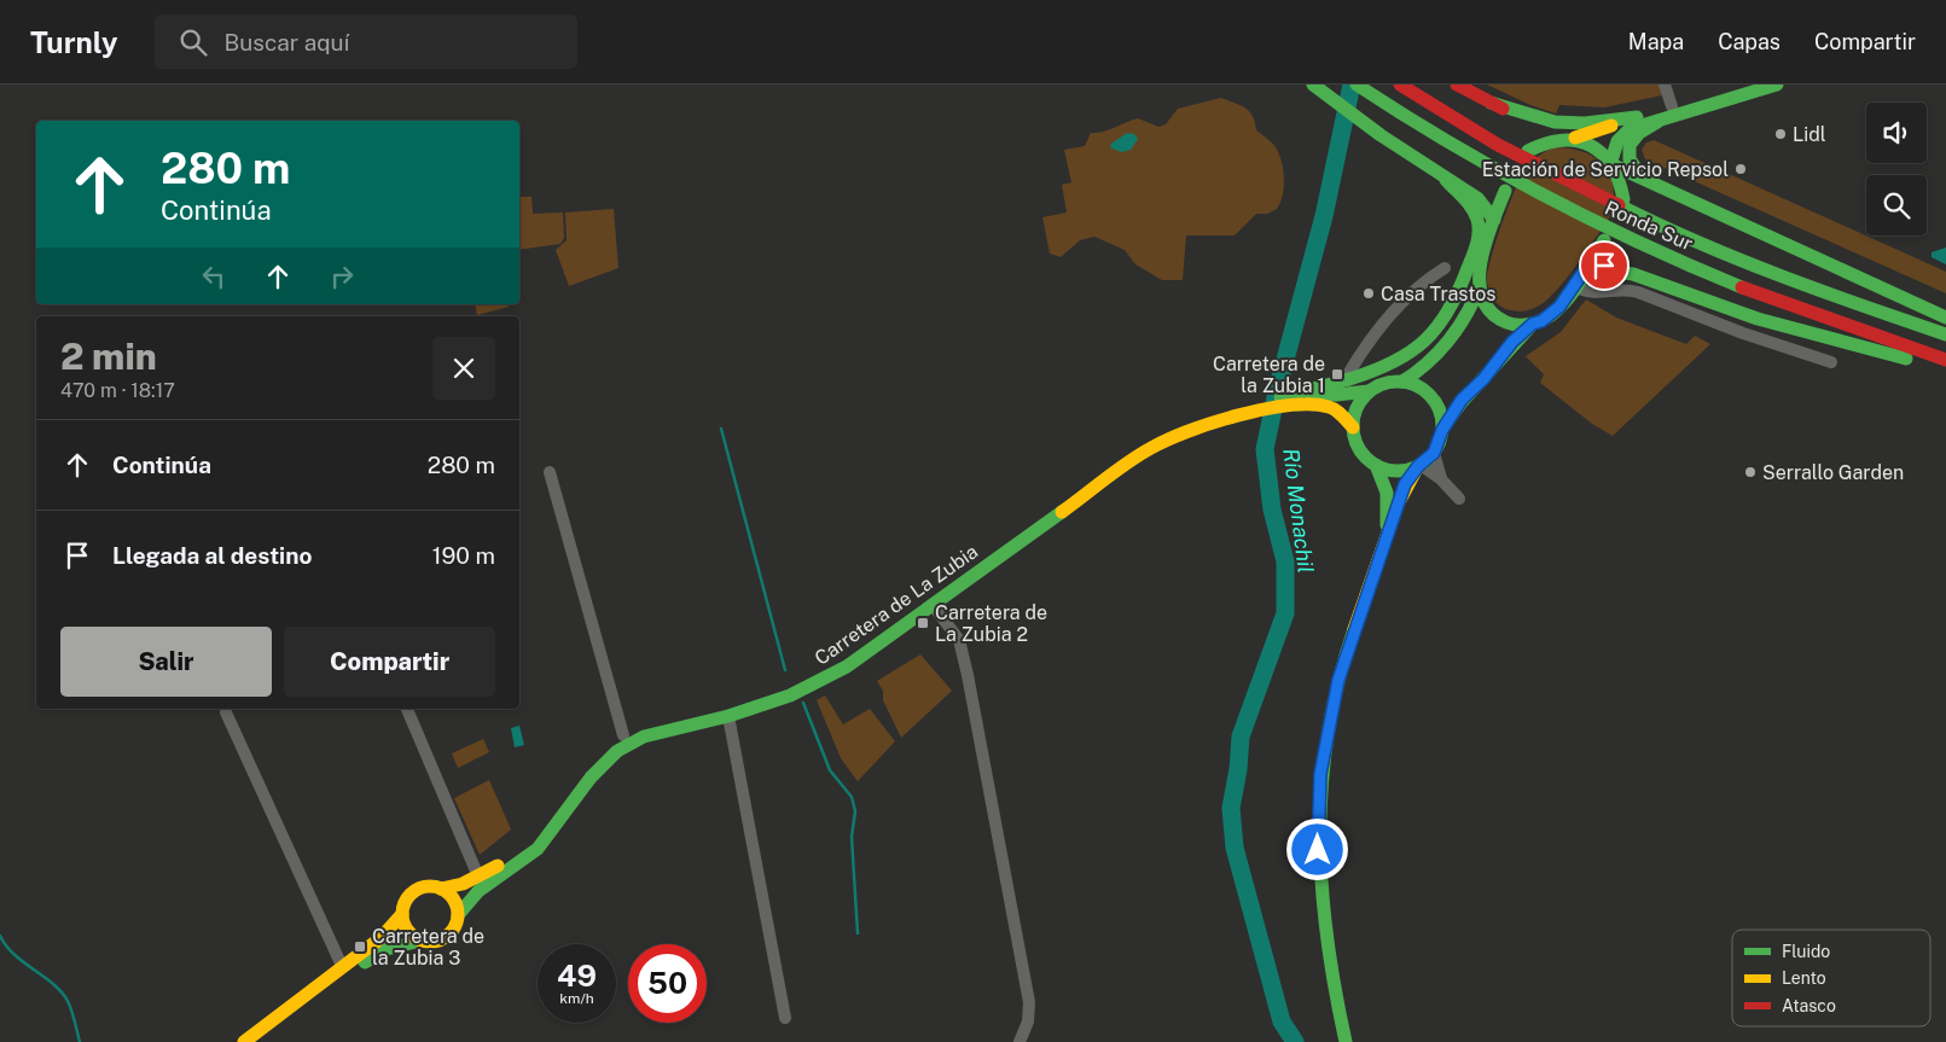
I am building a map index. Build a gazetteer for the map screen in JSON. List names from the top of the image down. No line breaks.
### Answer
{"streets":{"main road":["Ronda Sur","Carretera de La Zubia"]},"water":["Río Monachil"],"places":{"other":["Lidl","Estación de Servicio Repsol","Casa Trastos","Serrallo Garden"],"transit":["Carretera de la Zubia 1","Carretera de La Zubia 2","Carretera de la Zubia 3"]},"legend":["Fluido","Lento","Atasco"],"page":{"header":"Turnly","search":"Buscar aquí","nav":["Mapa","Capas","Compartir"],"turn":["280 m","Continúa"],"heading":["2 min","470 m · 18:17"],"list":[{"name":"Continúa","value":"280 m"},{"name":"Llegada al destino","value":"190 m"}],"buttons":["Salir","Compartir"],"speed":"49 km/h","limit":"50"}}
